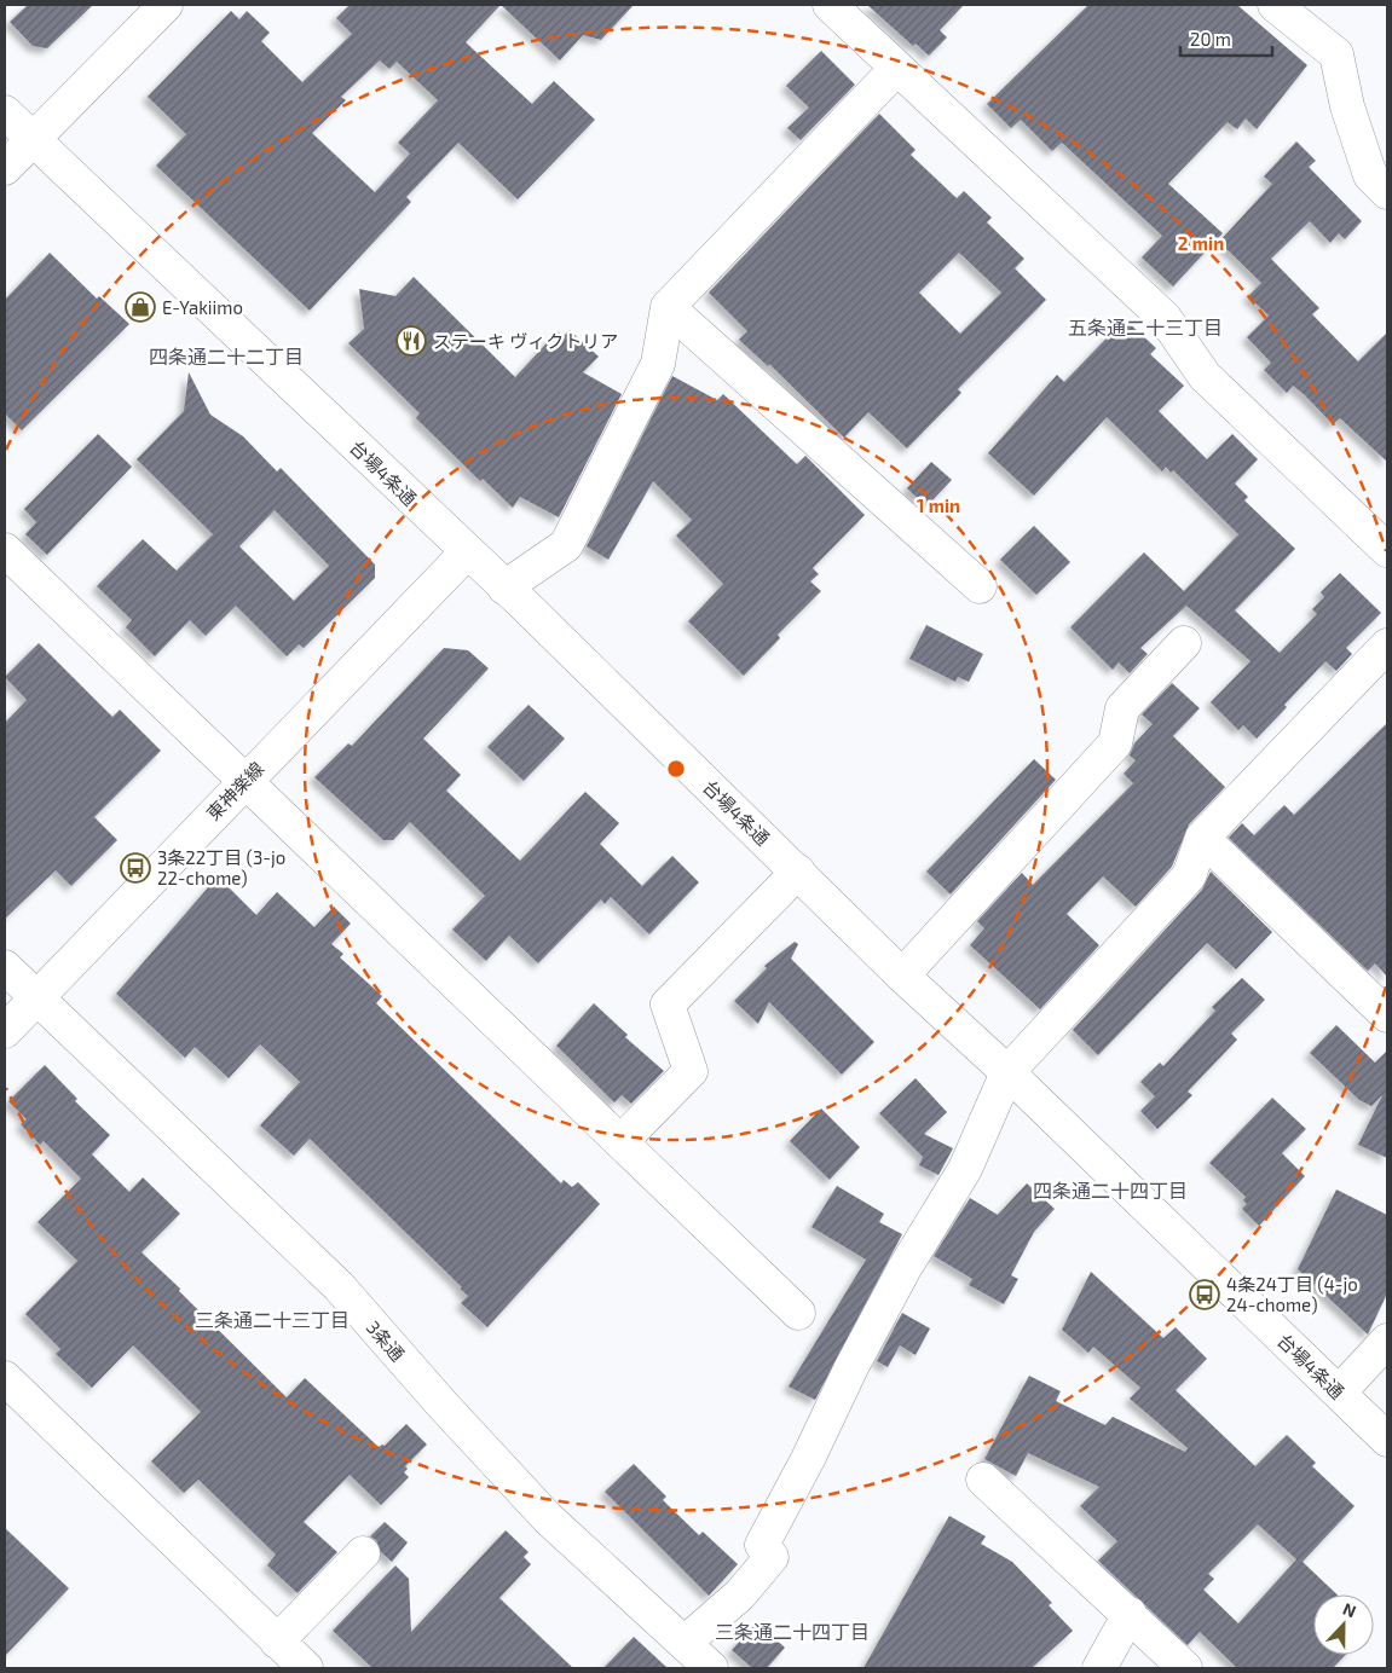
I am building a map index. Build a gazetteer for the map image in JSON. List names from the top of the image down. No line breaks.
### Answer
{"streets":{"street":["台場4条通","東神楽線","3条通"]},"crossings":[["台場4条通","東神楽線"],["東神楽線","3条通"]],"districts":["五条通二十三丁目","四条通二十二丁目","四条通二十四丁目","三条通二十三丁目","三条通二十四丁目"],"places":{"shop":["E-Yakiimo"],"restaurant":["ステーキ ヴィクトリア"],"bus stop":["3条22丁目 (3-jo 22-chome)","4条24丁目 (4-jo 24-chome)"]},"scale_bar":"20 m","north":"top","rings":["2 min","1 min"]}
